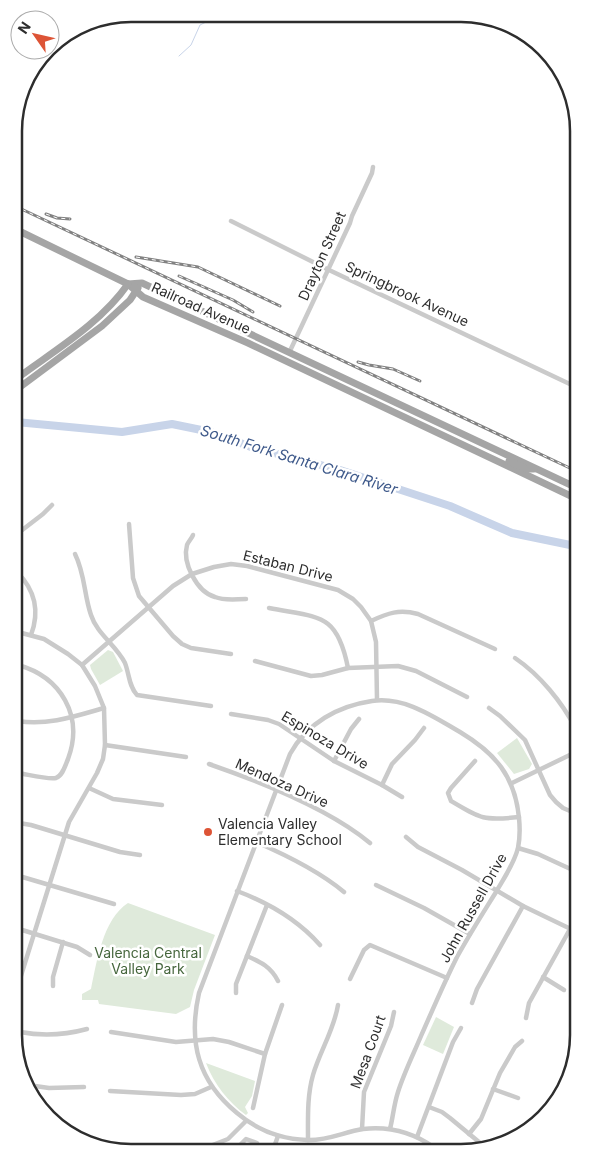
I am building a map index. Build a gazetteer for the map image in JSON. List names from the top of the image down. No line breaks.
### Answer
{"streets":{"main road":["Railroad Avenue"],"street":["Drayton Street","Springbrook Avenue","Estaban Drive","Espinoza Drive","Mendoza Drive","John Russell Drive","Mesa Court"]},"crossings":[["Drayton Street","Springbrook Avenue"],["Drayton Street","Railroad Avenue"],["Estaban Drive","John Russell Drive"],["Espinoza Drive","John Russell Drive"]],"water":["South Fork Santa Clara River"],"parks":["Valencia Central Valley Park"],"places":["Valencia Valley Elementary School"],"north":"top left"}
